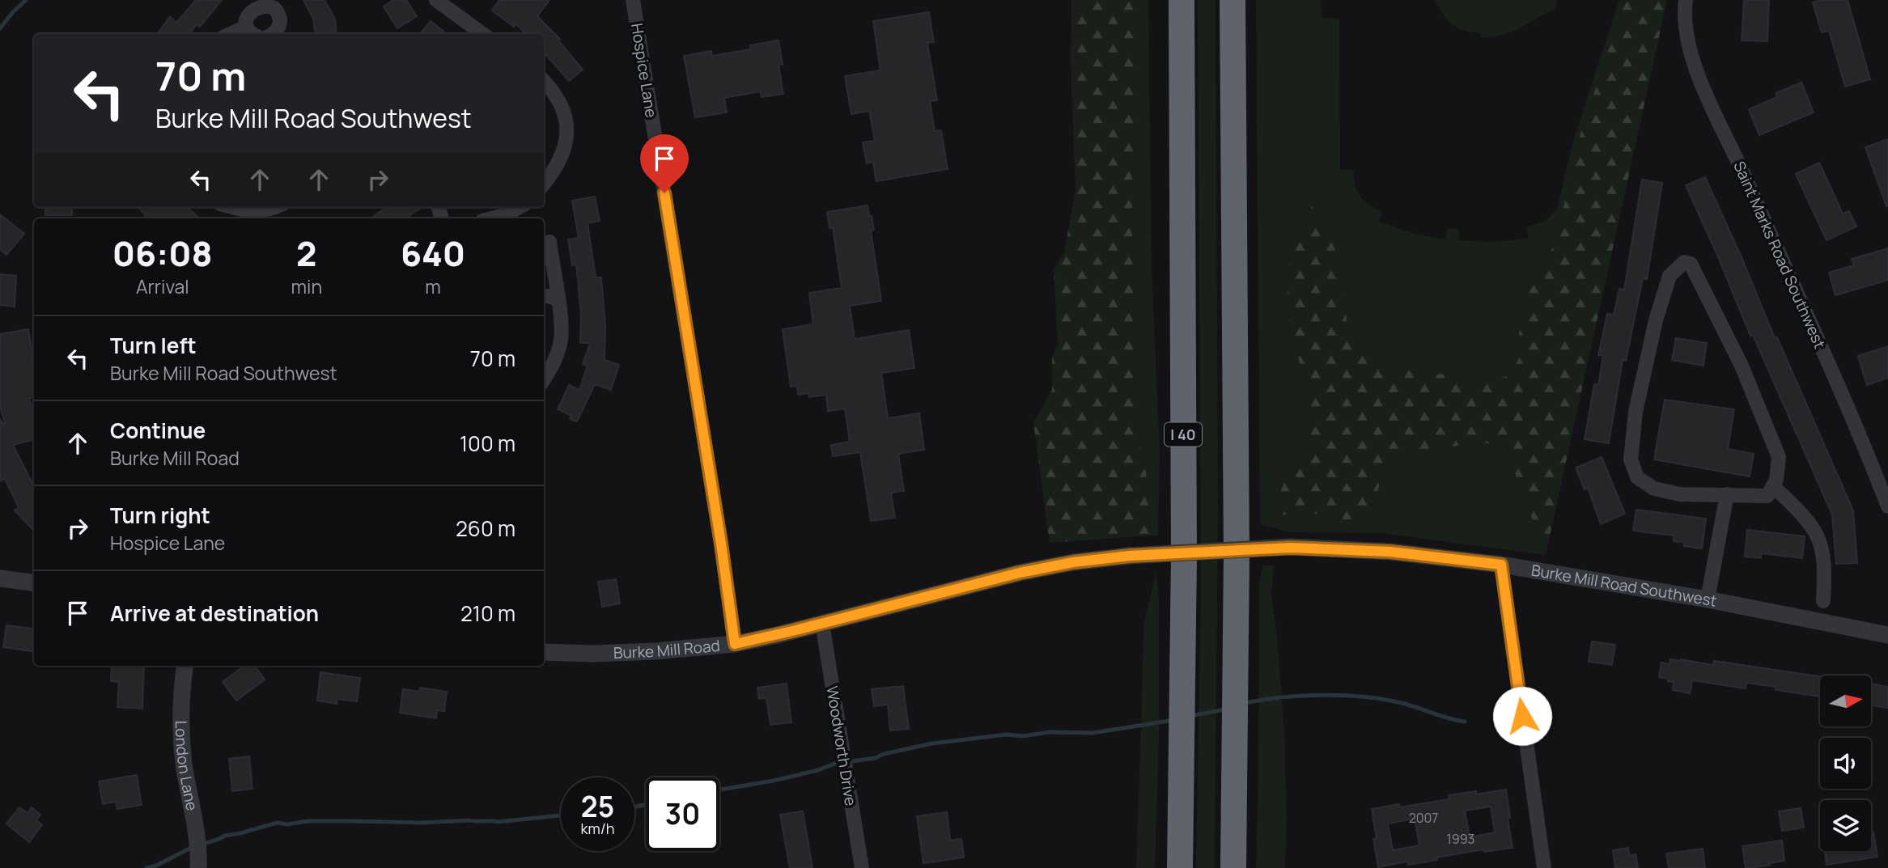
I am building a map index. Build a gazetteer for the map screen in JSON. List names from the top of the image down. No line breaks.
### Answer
{"streets":{"highway":["I 40"],"street":["Hospice Lane","Saint Marks Road Southwest","Burke Mill Road Southwest","Burke Mill Road","Woodworth Drive","London Lane"]},"crossings":[["Hospice Lane","Burke Mill Road"],["Burke Mill Road Southwest","Burke Mill Road"],["Burke Mill Road","Woodworth Drive"]],"house_numbers":["2007","1993"],"north":"right","page":{"turn":["70 m","Burke Mill Road Southwest"],"eta":["06:08","Arrival","2","min","640","m"],"list":[{"name":"Turn left","note":"Burke Mill Road Southwest","value":"70 m"},{"name":"Continue","note":"Burke Mill Road","value":"100 m"},{"name":"Turn right","note":"Hospice Lane","value":"260 m"},{"name":"Arrive at destination","value":"210 m"}],"speed":"25 km/h","limit":"30"}}
